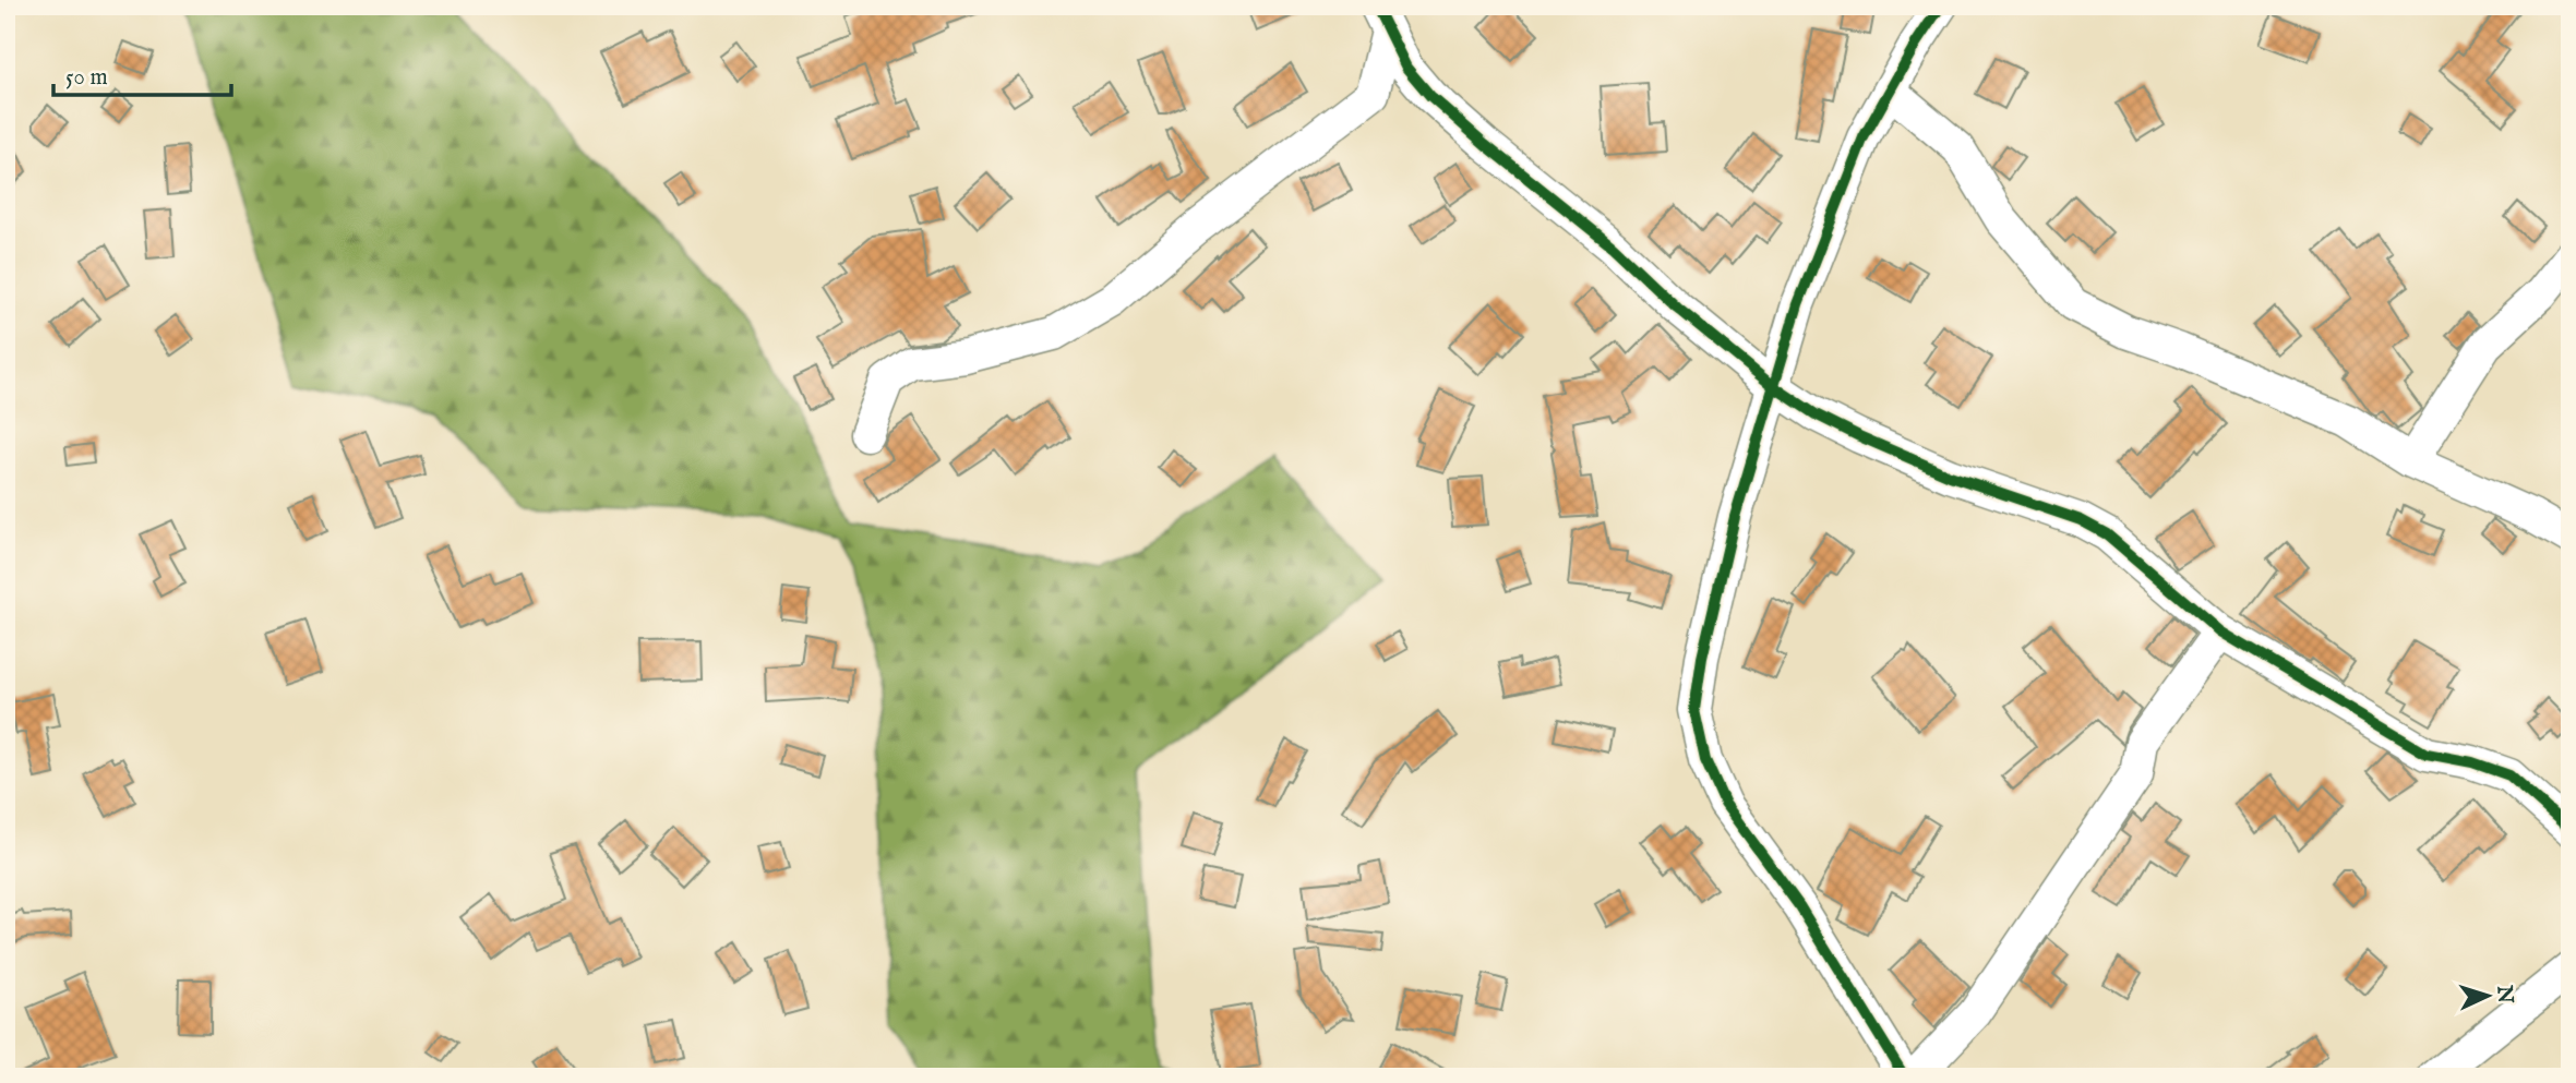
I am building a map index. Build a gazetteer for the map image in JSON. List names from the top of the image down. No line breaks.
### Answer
{"scale_bar":"50 m","north":"right"}
